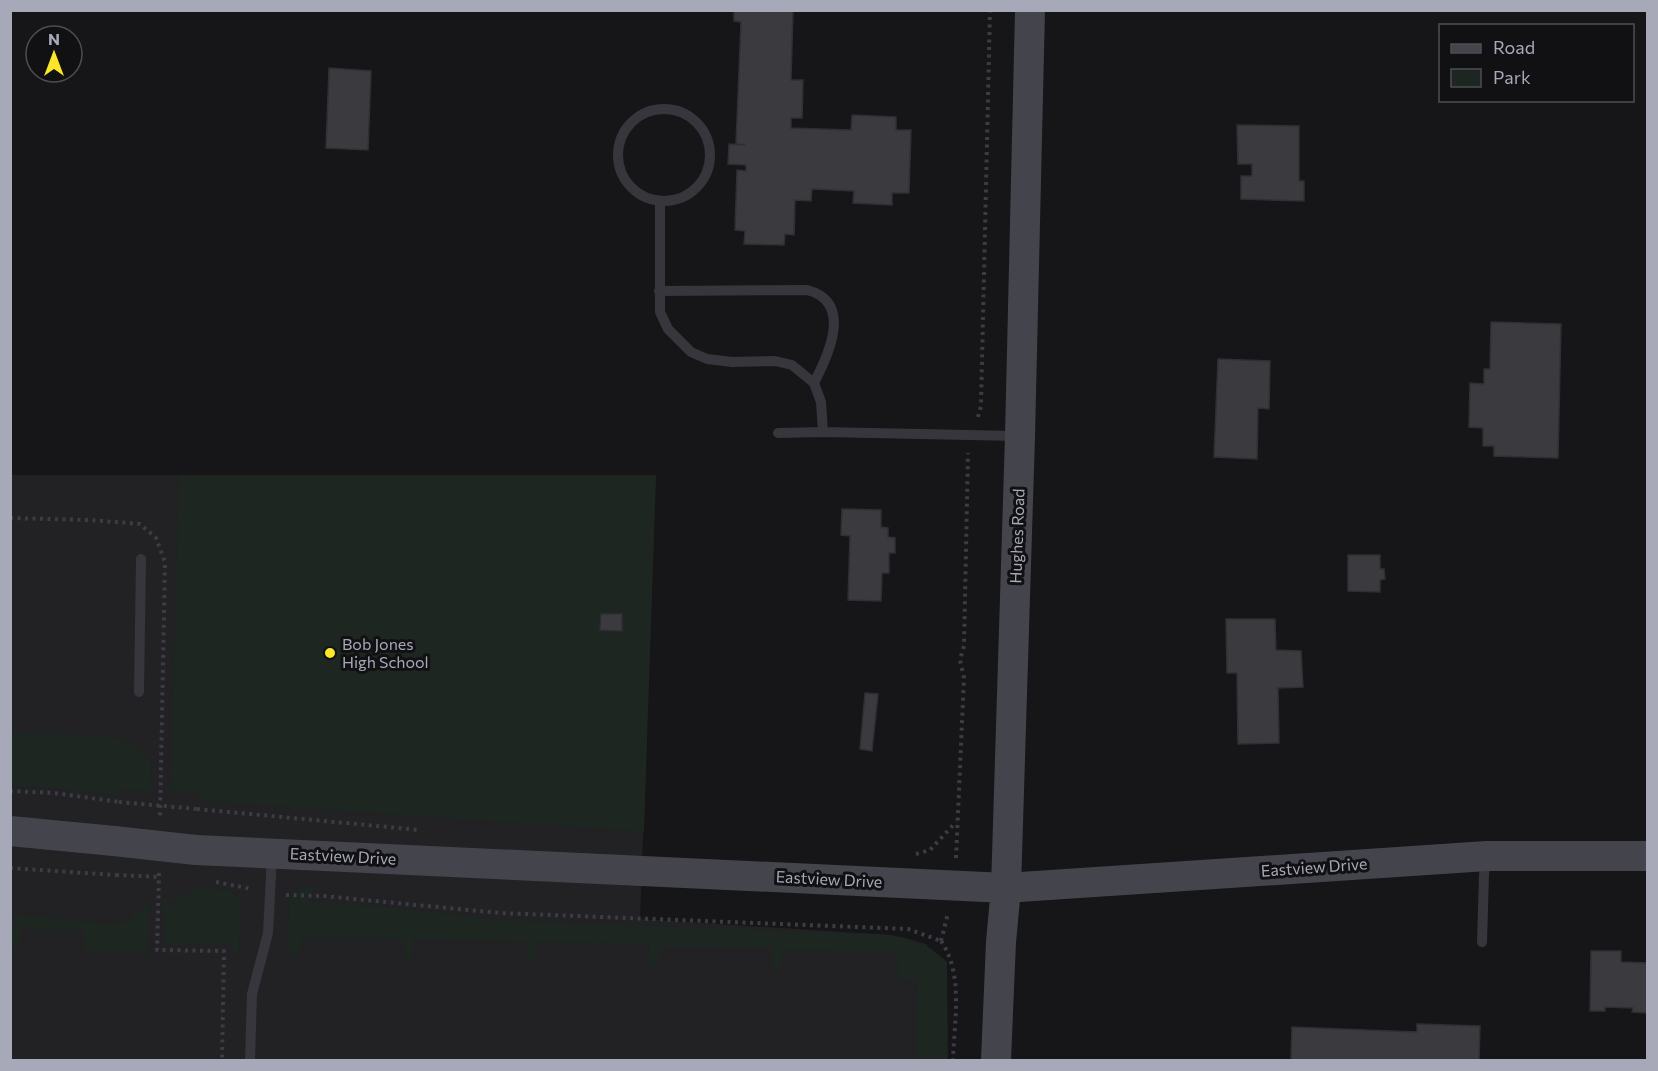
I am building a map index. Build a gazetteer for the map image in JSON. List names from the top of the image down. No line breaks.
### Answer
{"streets":{"street":["Hughes Road","Eastview Drive"]},"crossings":[["Hughes Road","Eastview Drive"]],"places":["Bob Jones High School"],"legend":["Road","Park"],"north":"top"}
